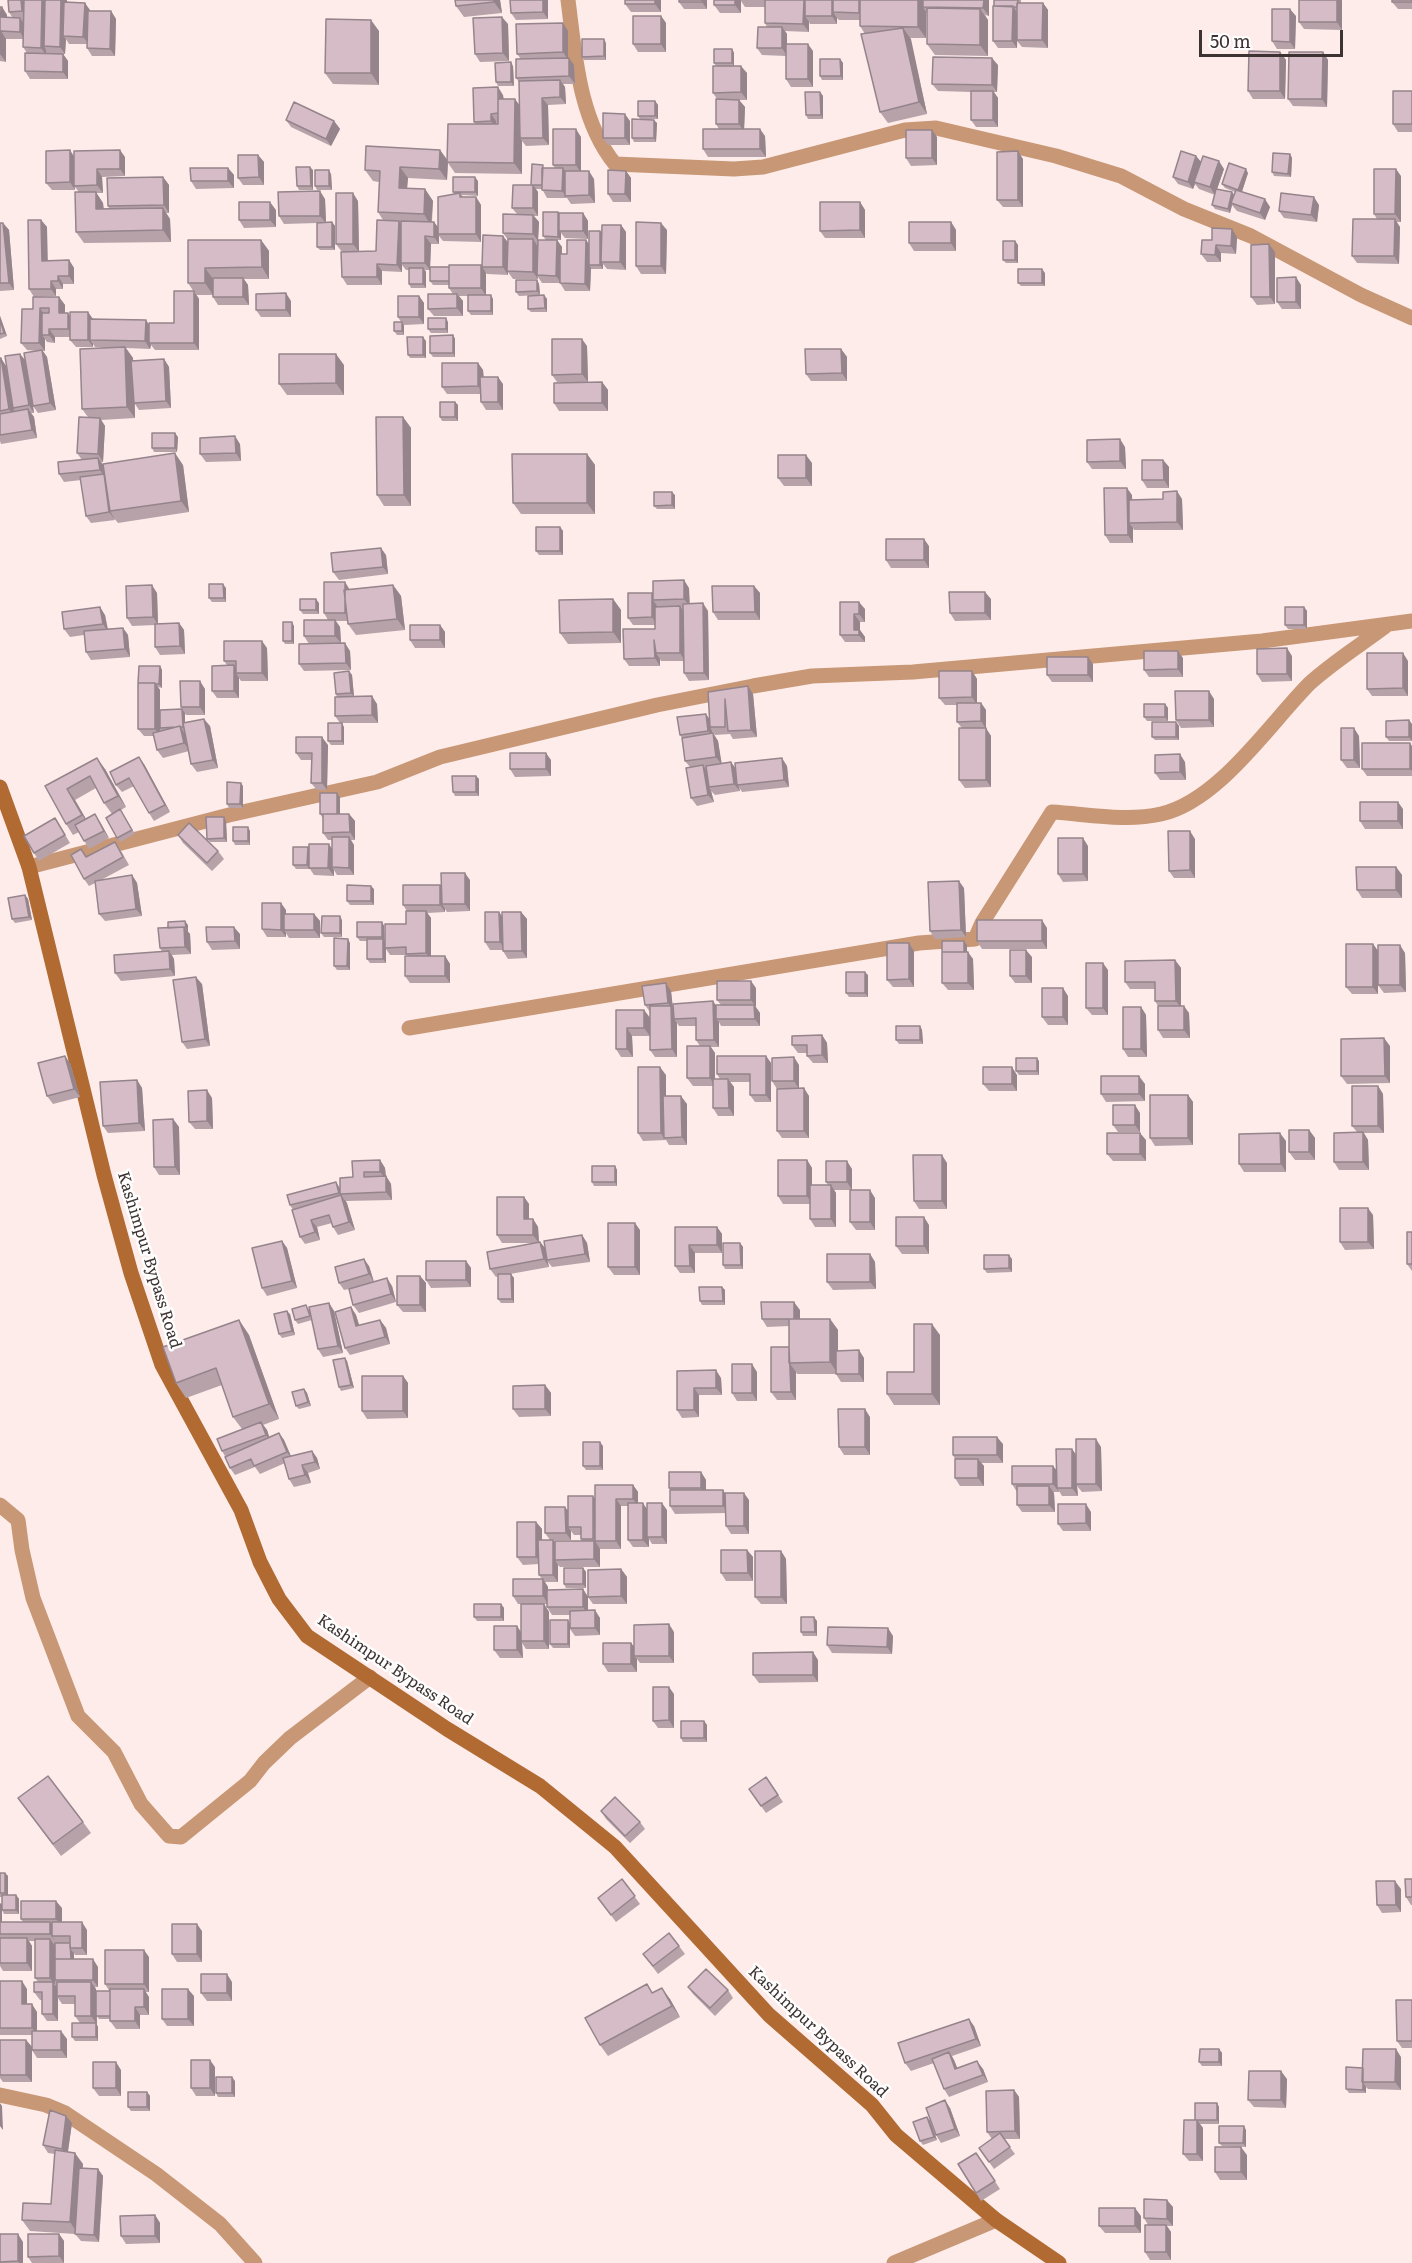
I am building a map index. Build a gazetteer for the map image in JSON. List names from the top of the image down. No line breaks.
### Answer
{"streets":{"main road":["Kashimpur Bypass Road"]},"scale_bar":"50 m"}
